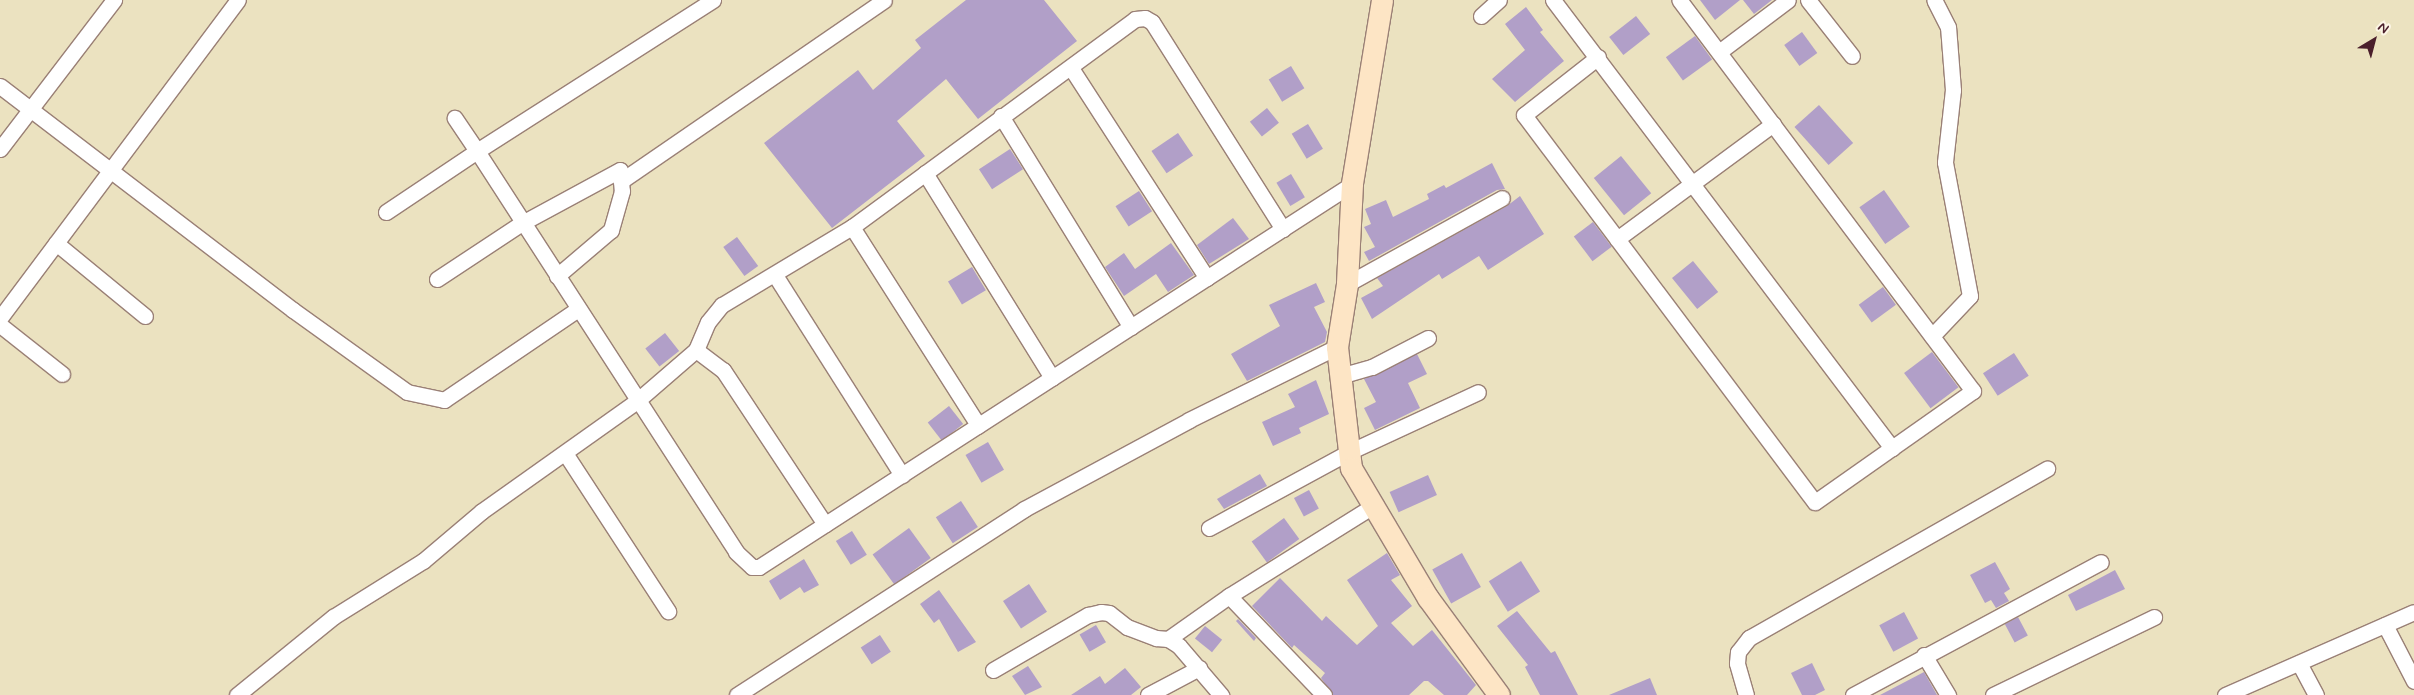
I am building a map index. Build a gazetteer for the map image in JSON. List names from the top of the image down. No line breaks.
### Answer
{"north":"top right"}
